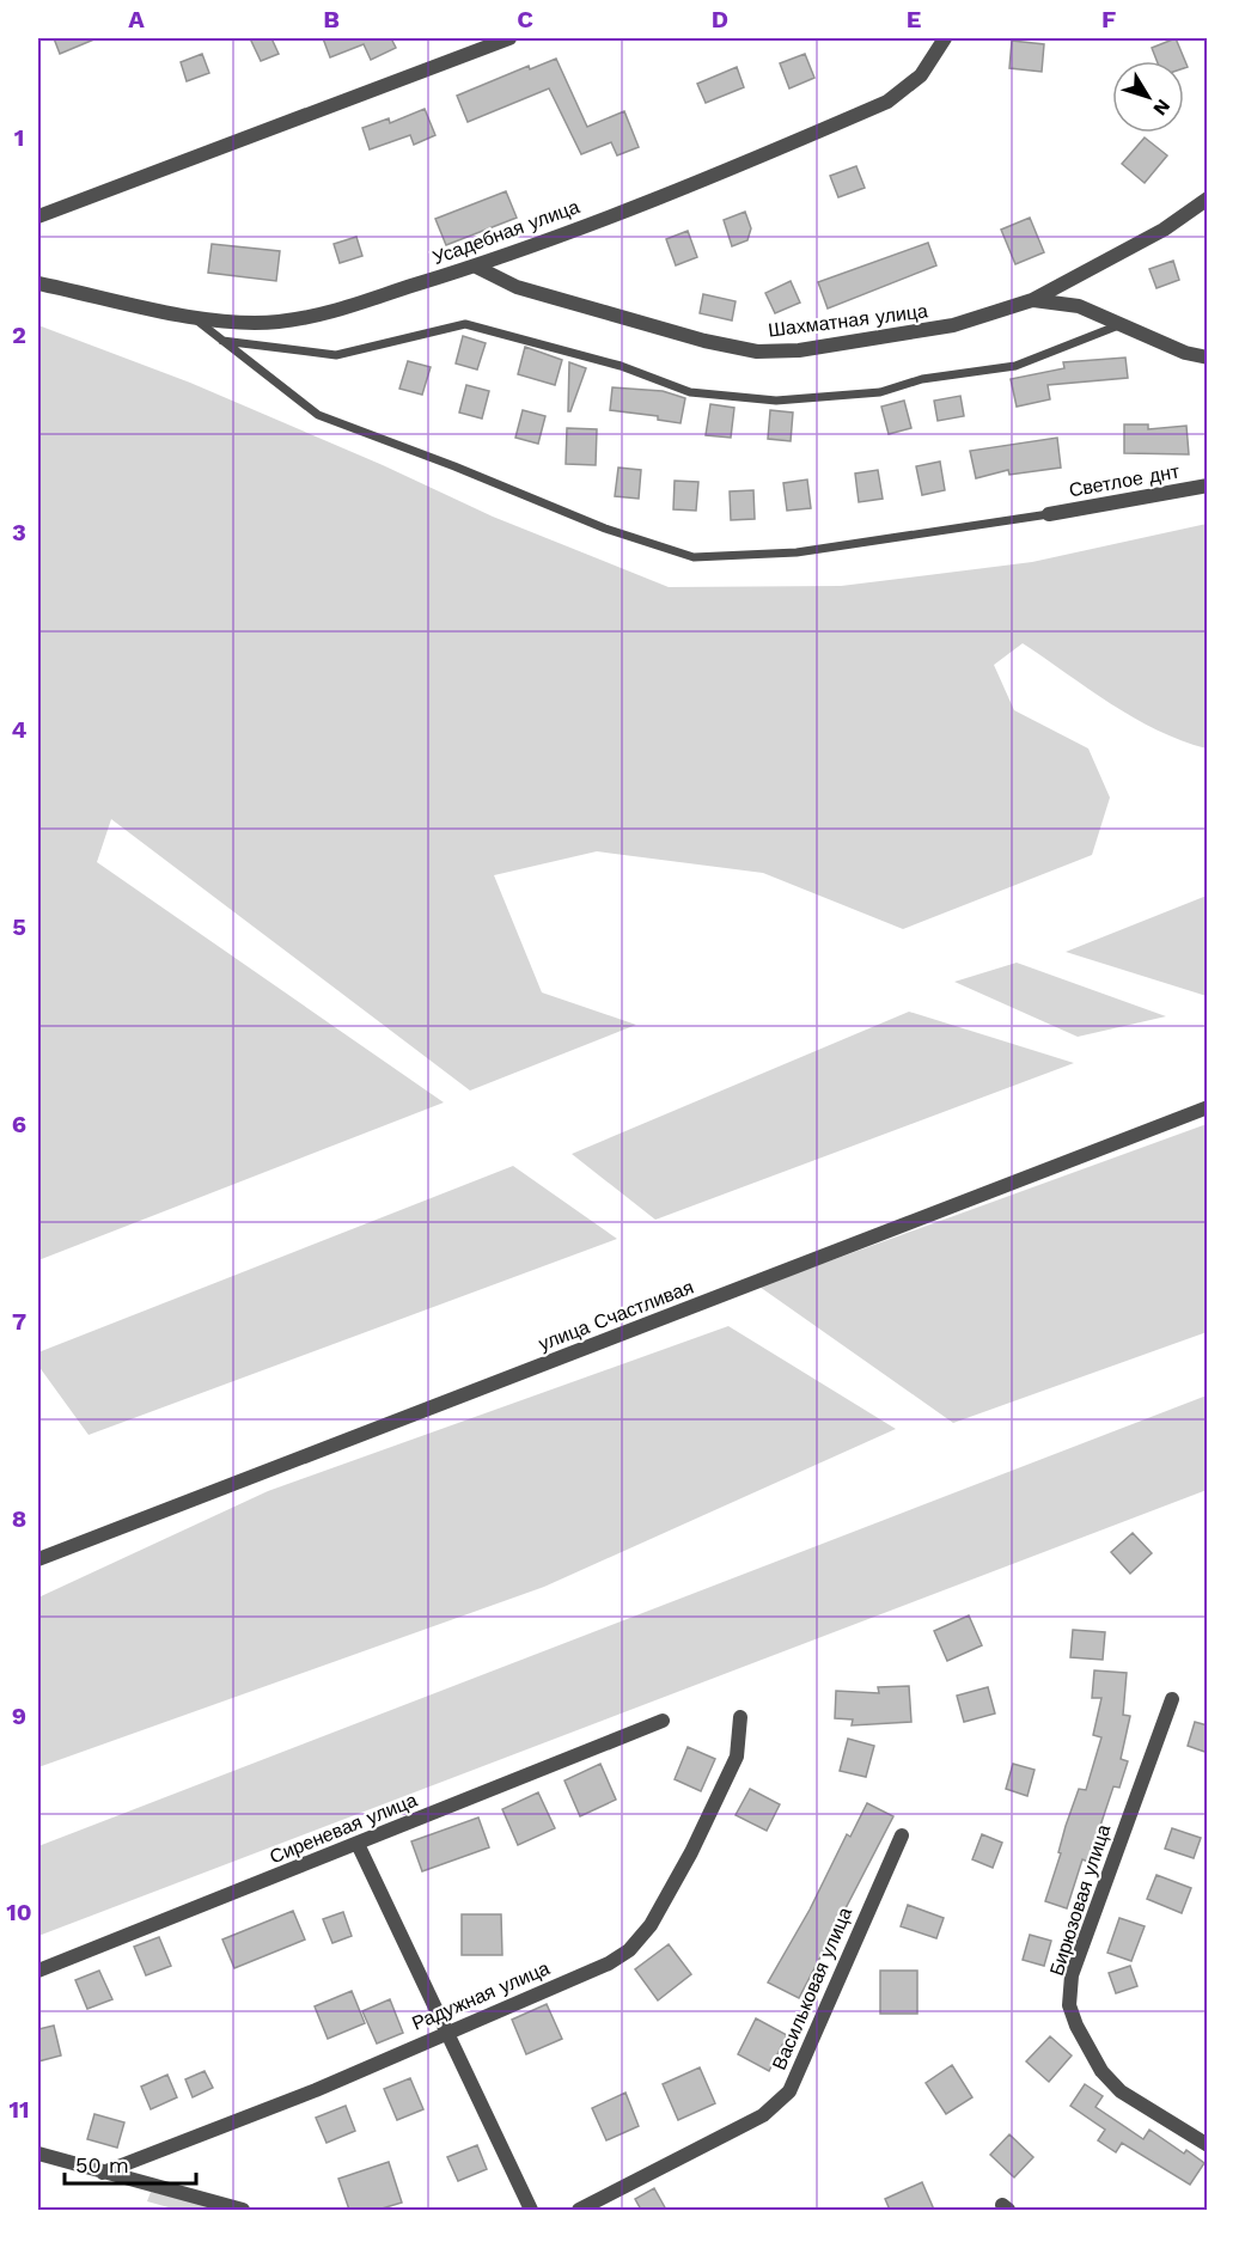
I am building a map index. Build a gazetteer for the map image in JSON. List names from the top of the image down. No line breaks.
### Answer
{"streets":{"street":["Усадебная улица","Шахматная улица","Светлое днт","улица Счастливая","Сиреневая улица","Бирюзовая улица","Васильковая улица","Радужная улица"]},"crossings":[["Усадебная улица","Шахматная улица"]],"scale_bar":"50 m","north":"bottom right","grid":{"columns":["A","B","C","D","E","F"],"rows":["1","2","3","4","5","6","7","8","9","10","11"]}}
